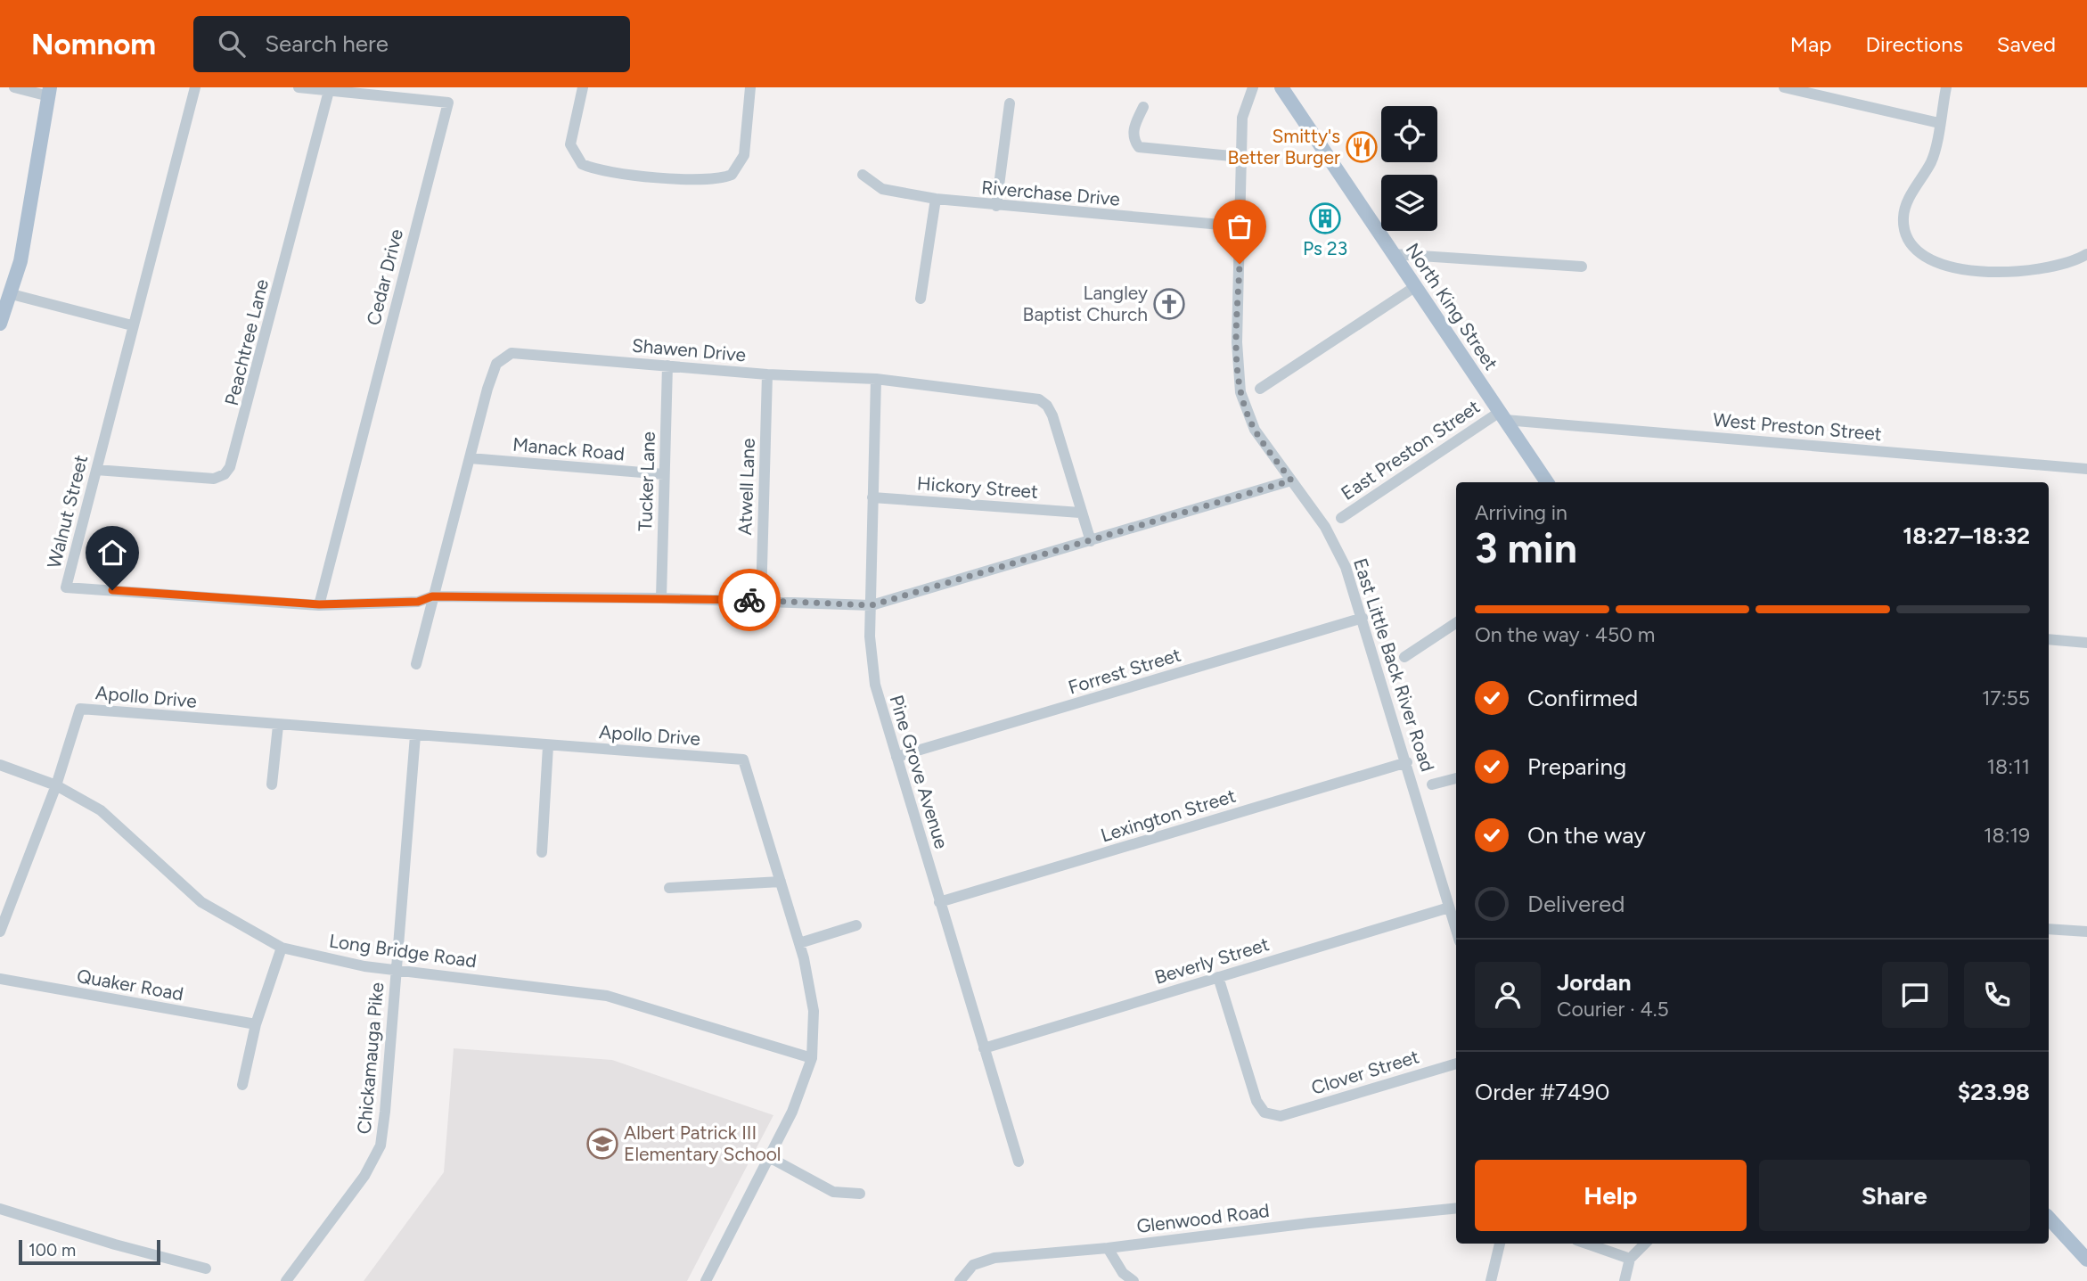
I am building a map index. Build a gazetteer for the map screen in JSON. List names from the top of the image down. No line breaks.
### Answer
{"streets":{"main road":["North King Street"],"street":["Riverchase Drive","Cedar Drive","Peachtree Lane","Shawen Drive","West Preston Street","Manack Road","East Preston Street","Tucker Lane","Atwell Lane","Hickory Street","Walnut Street","East Little Back River Road","Forrest Street","Apollo Drive","Pine Grove Avenue","Lexington Street","Long Bridge Road","Beverly Street","Quaker Road","Chickamauga Pike","Clover Street","Glenwood Road"]},"crossings":[["Riverchase Drive","East Little Back River Road"],["Cedar Drive","Peachtree Lane"],["Cedar Drive","Walnut Street"],["North King Street","West Preston Street"],["North King Street","East Preston Street"],["Peachtree Lane","Walnut Street"],["Shawen Drive","Manack Road"],["Shawen Drive","Tucker Lane"],["Shawen Drive","Atwell Lane"],["Shawen Drive","Hickory Street"],["Shawen Drive","Walnut Street"],["Shawen Drive","Pine Grove Avenue"],["West Preston Street","East Preston Street"],["Manack Road","Tucker Lane"],["Tucker Lane","Walnut Street"],["Atwell Lane","Walnut Street"],["Hickory Street","Pine Grove Avenue"],["Walnut Street","East Little Back River Road"],["Walnut Street","Pine Grove Avenue"],["East Little Back River Road","Forrest Street"],["East Little Back River Road","Lexington Street"],["East Little Back River Road","Beverly Street"],["Forrest Street","Pine Grove Avenue"],["Apollo Drive","Long Bridge Road"],["Apollo Drive","Chickamauga Pike"],["Pine Grove Avenue","Lexington Street"],["Pine Grove Avenue","Beverly Street"],["Long Bridge Road","Chickamauga Pike"],["Beverly Street","Clover Street"]],"places":{"restaurant":["Smitty's Better Burger"],"building":["Ps 23"],"church":["Langley Baptist Church"],"school or university":["Albert Patrick III Elementary School"]},"scale_bar":"100 m","page":{"header":"Nomnom","search":"Search here","nav":["Map","Directions","Saved"],"heading":["3 min","Arriving in","18:27–18:32"],"panel":["Jordan","Courier · 4.5","Order #7490","$23.98"],"bar":"On the way · 450 m","list":[["Confirmed","17:55"],["Preparing","18:11"],["On the way","18:19"],"Delivered"],"buttons":["Help","Share"],"scale":"100 m"}}
